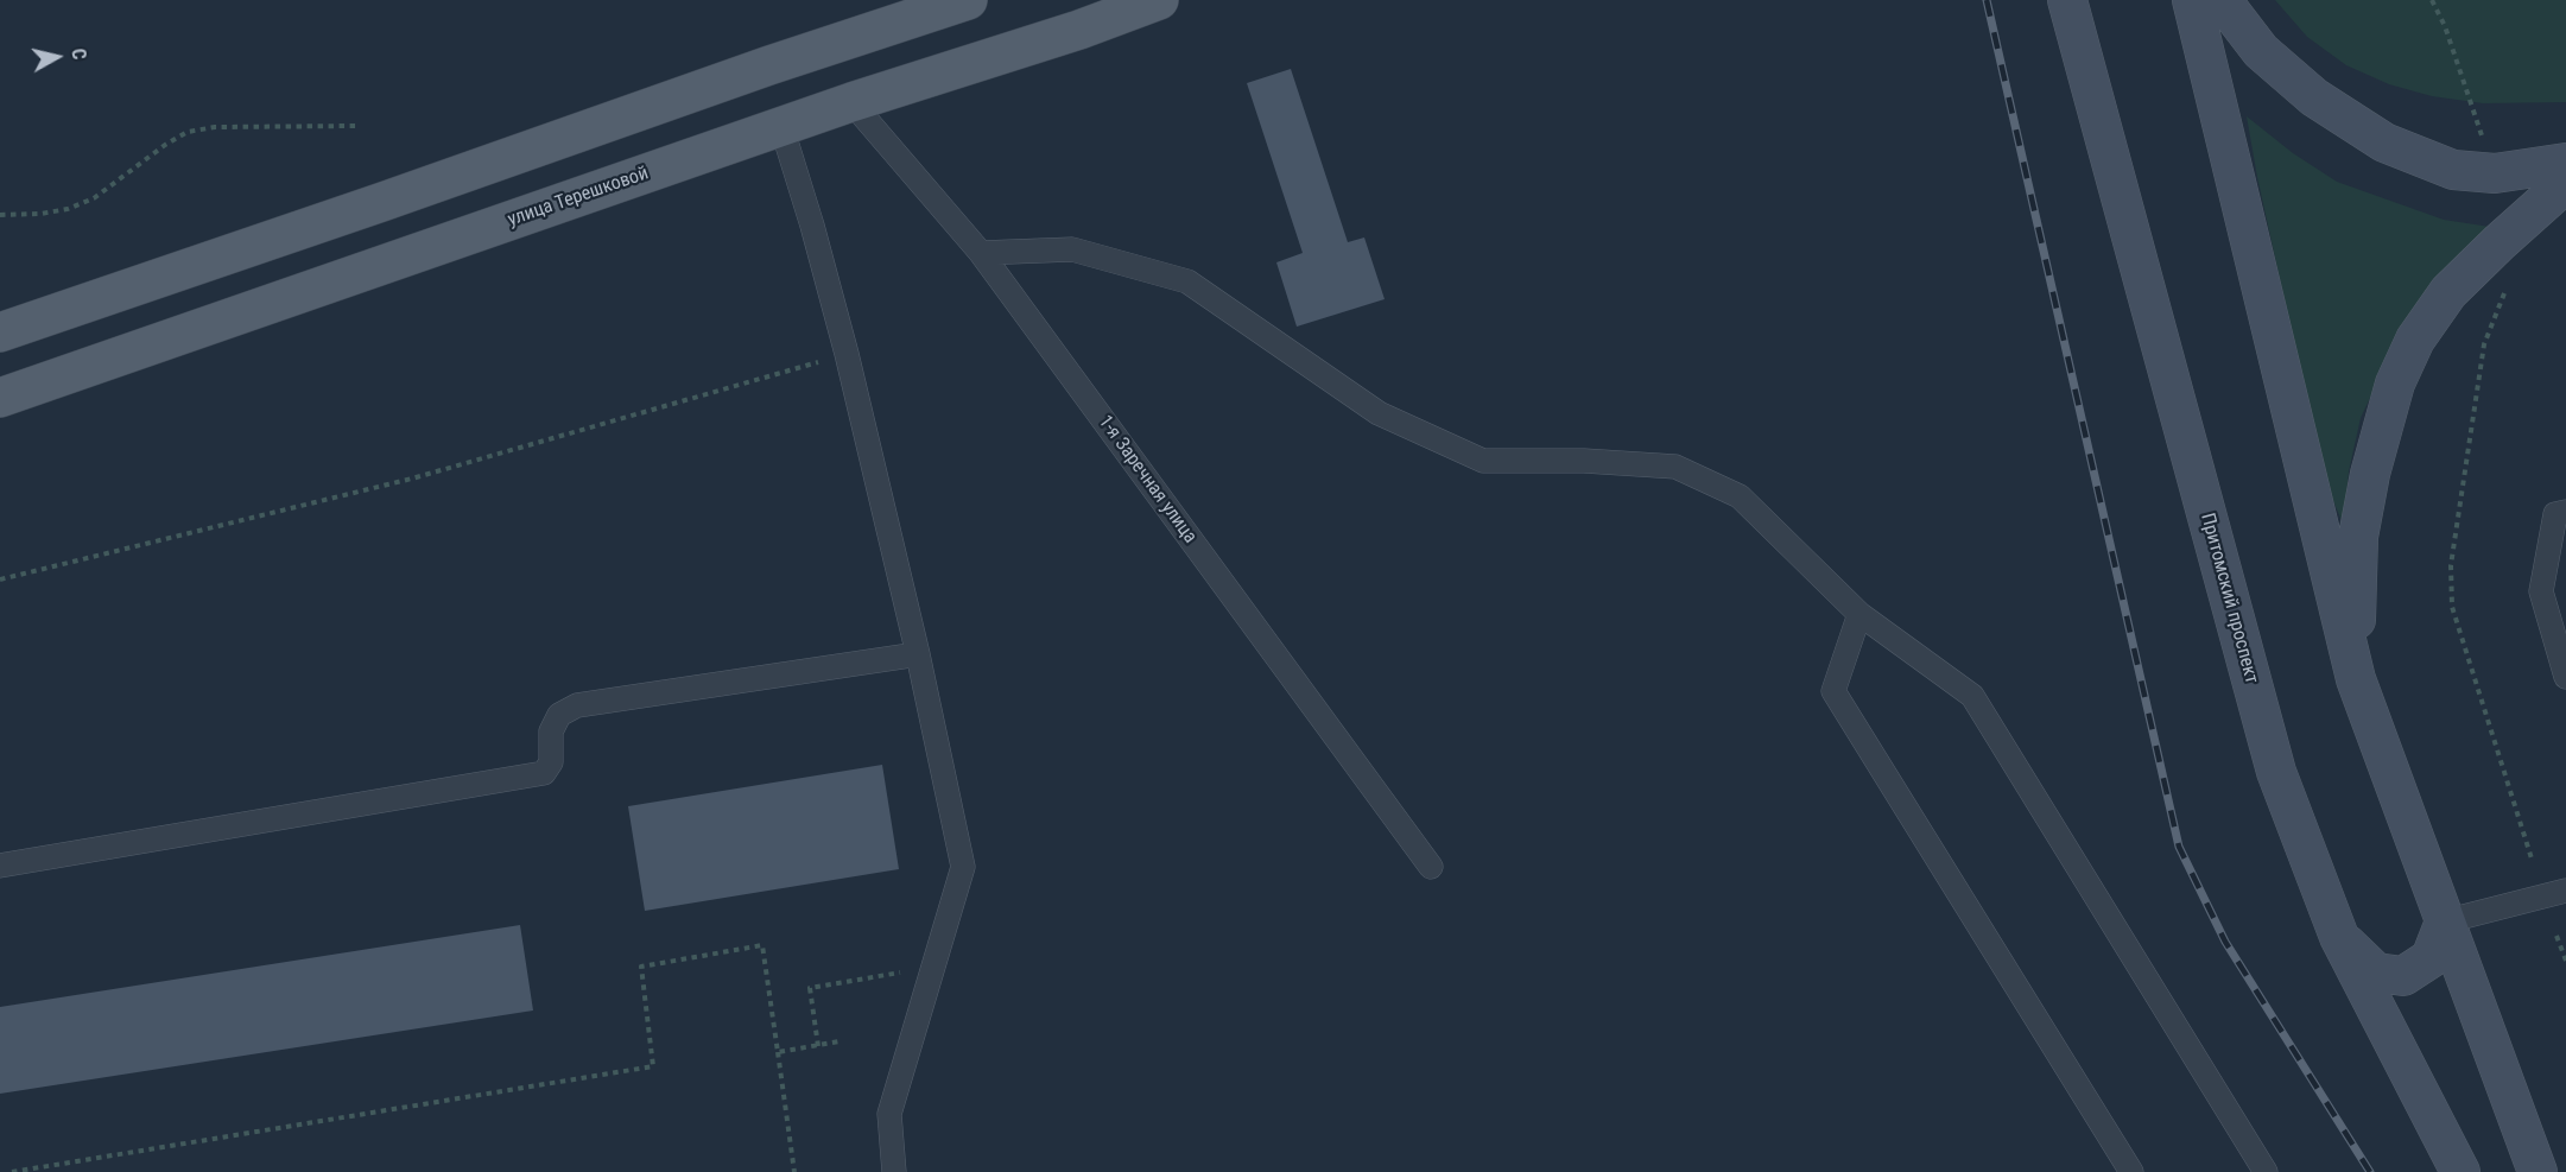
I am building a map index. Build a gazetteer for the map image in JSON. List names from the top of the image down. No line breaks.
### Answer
{"streets":{"main road":["улица Терешковой","Притомский проспект"],"lane":["1-я Заречная улица"]},"crossings":[["улица Терешковой","1-я Заречная улица"]],"north":"right"}
